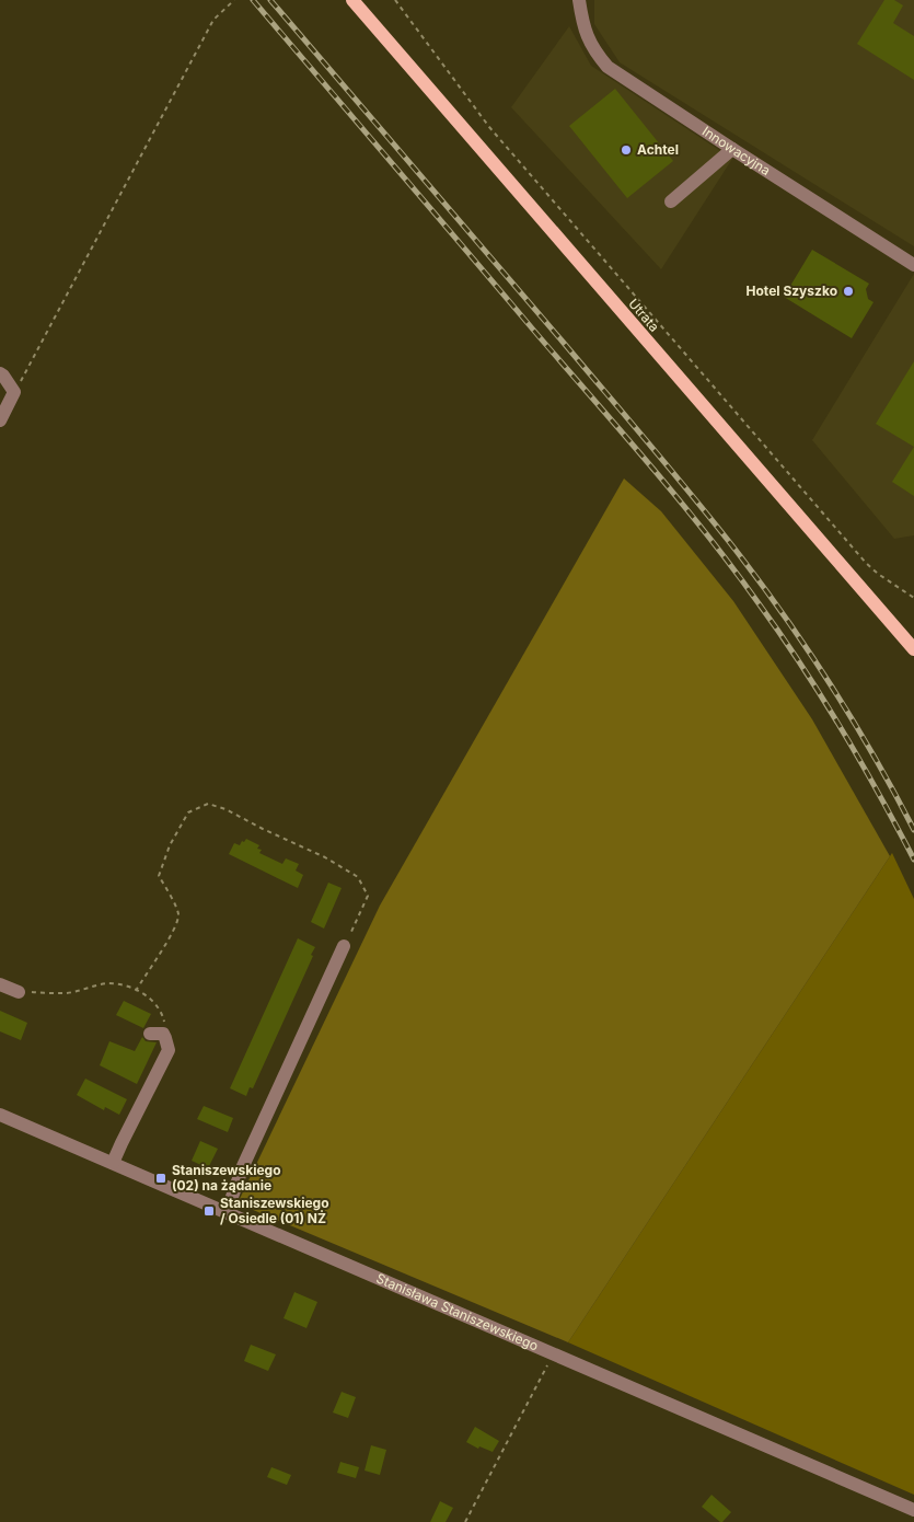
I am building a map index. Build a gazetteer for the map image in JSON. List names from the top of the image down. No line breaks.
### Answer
{"streets":{"main road":["Utrata"],"street":["Innowacyjna","Stanisława Staniszewskiego"]},"places":{"other":["Achtel","Hotel Szyszko"],"transit":["Staniszewskiego (02) na żądanie","Staniszewskiego / Osiedle (01) NŻ"]}}
